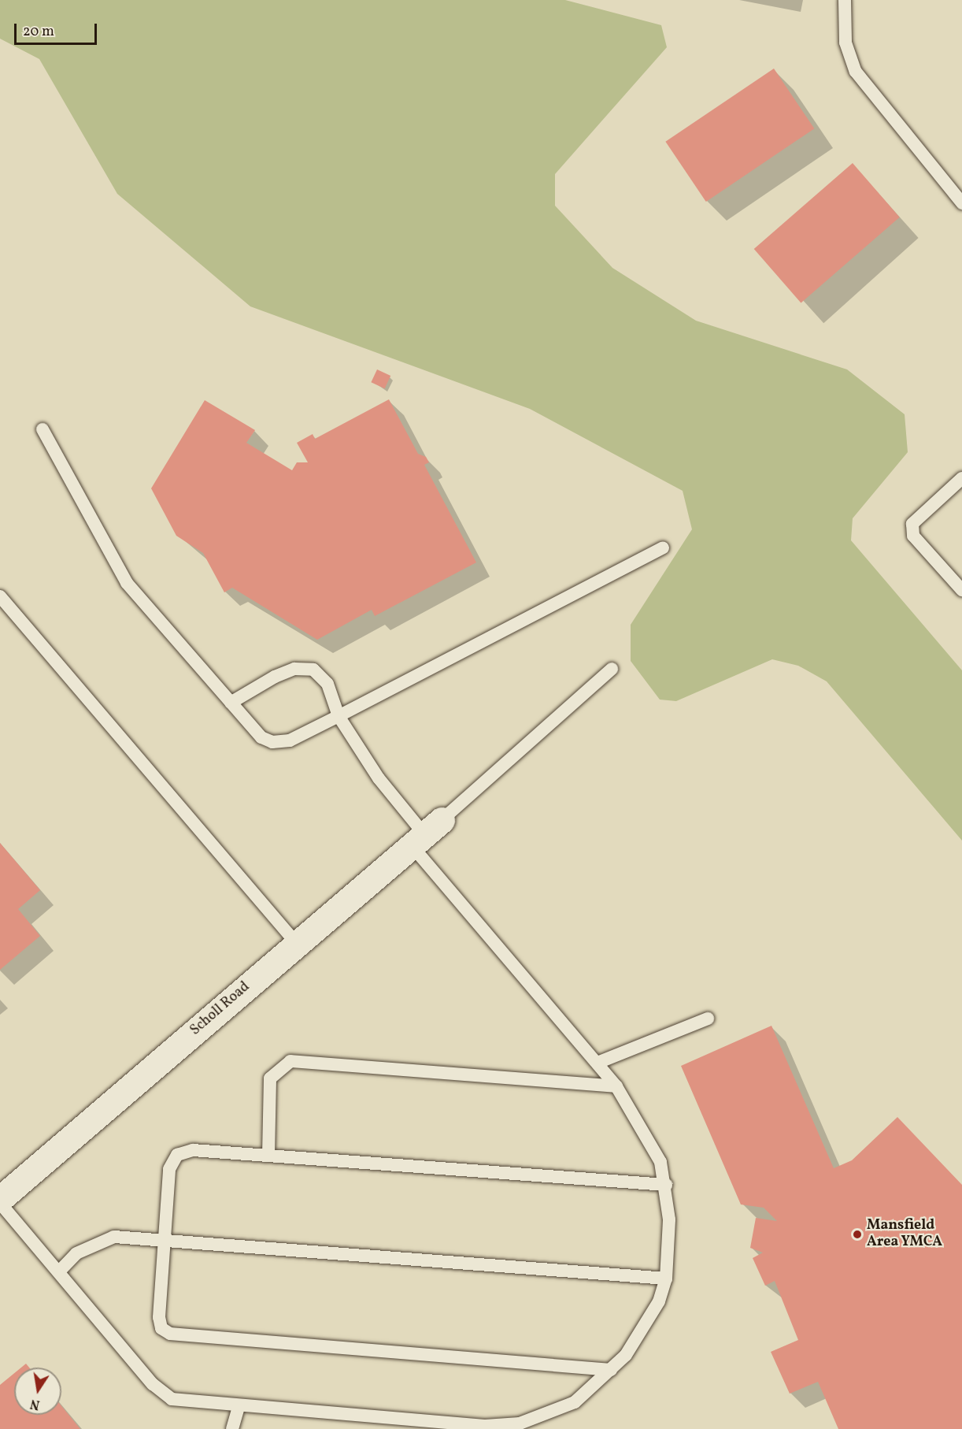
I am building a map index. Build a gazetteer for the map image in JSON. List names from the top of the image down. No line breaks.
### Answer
{"streets":{"street":["Scholl Road"]},"places":["Mansfield Area YMCA"],"scale_bar":"20 m","north":"bottom"}
